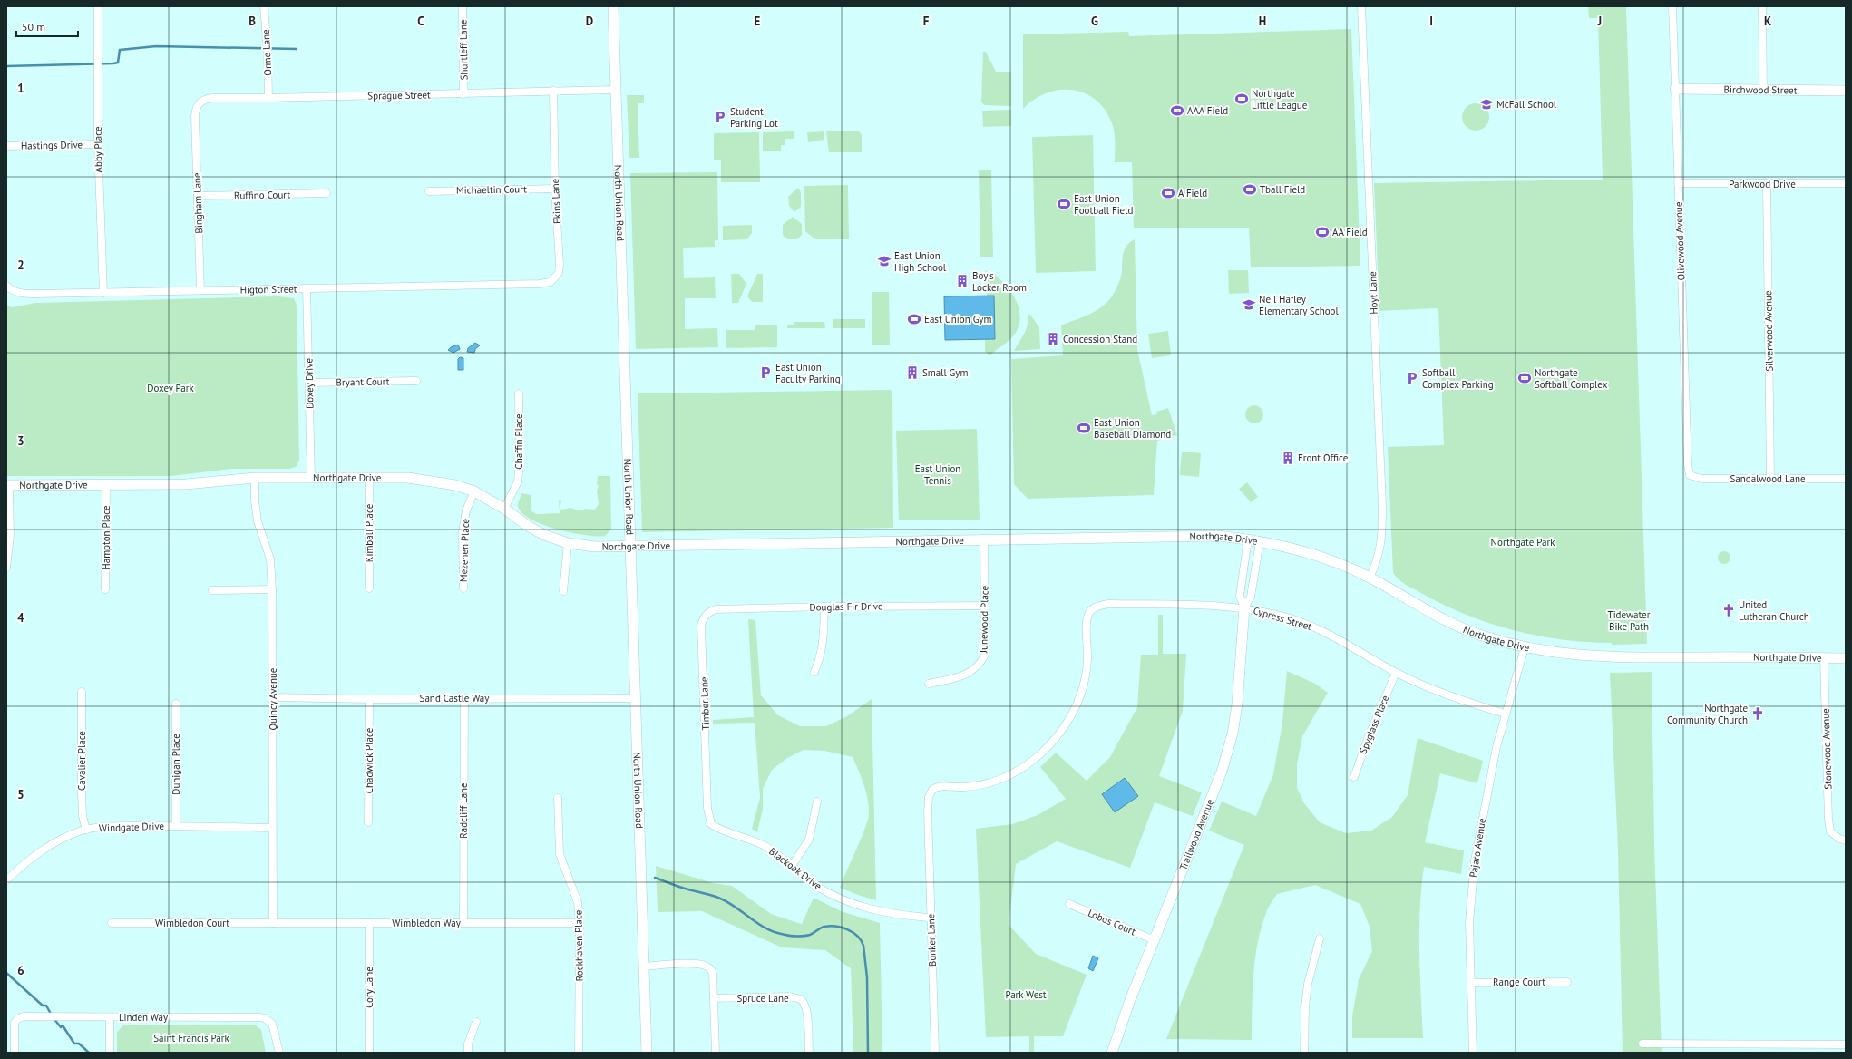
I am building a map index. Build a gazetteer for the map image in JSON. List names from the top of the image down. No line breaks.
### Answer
{"streets":{"street":["Shurtleff Lane","Orme Lane","Birchwood Street","Sprague Street","Hastings Drive","Abby Place","Parkwood Drive","Michaeltin Court","Ruffino Court","Ekins Lane","Bingham Lane","North Union Road","Olivewood Avenue","Higton Street","Hoyt Lane","Silverwood Avenue","Bryant Court","Doxey Drive","Chaffin Place","Northgate Drive","Sandalwood Lane","Kimball Place","Hampton Place","Mezenen Place","Douglas Fir Drive","Cypress Street","Junewood Place","Sand Castle Way","Quincy Avenue","Timber Lane","Spyglass Place","Stonewood Avenue","Cavalier Place","Chadwick Place","Dunigan Place","Radcliff Lane","Windgate Drive","Trailwood Avenue","Pajaro Avenue","Blackoak Drive","Lobos Court","Wimbledon Court","Wimbledon Way","Bunker Lane","Rockhaven Place","Range Court","Cory Lane","Spruce Lane","Linden Way"]},"crossings":[["Shurtleff Lane","Sprague Street"],["Orme Lane","Sprague Street"],["Birchwood Street","Olivewood Avenue"],["Sprague Street","Ekins Lane"],["Sprague Street","Bingham Lane"],["Sprague Street","North Union Road"],["Hastings Drive","Abby Place"],["Abby Place","Higton Street"],["Parkwood Drive","Olivewood Avenue"],["Parkwood Drive","Silverwood Avenue"],["Michaeltin Court","Ekins Lane"],["Ruffino Court","Bingham Lane"],["Ekins Lane","Higton Street"],["Bingham Lane","Higton Street"],["North Union Road","Northgate Drive"],["North Union Road","Sand Castle Way"],["Olivewood Avenue","Sandalwood Lane"],["Higton Street","Doxey Drive"],["Hoyt Lane","Northgate Drive"],["Silverwood Avenue","Sandalwood Lane"],["Bryant Court","Doxey Drive"],["Doxey Drive","Northgate Drive"],["Chaffin Place","Northgate Drive"],["Northgate Drive","Kimball Place"],["Northgate Drive","Hampton Place"],["Northgate Drive","Mezenen Place"],["Northgate Drive","Junewood Place"],["Northgate Drive","Quincy Avenue"],["Northgate Drive","Stonewood Avenue"],["Northgate Drive","Trailwood Avenue"],["Northgate Drive","Pajaro Avenue"],["Douglas Fir Drive","Junewood Place"],["Douglas Fir Drive","Timber Lane"],["Cypress Street","Spyglass Place"],["Cypress Street","Trailwood Avenue"],["Cypress Street","Pajaro Avenue"],["Cypress Street","Bunker Lane"],["Sand Castle Way","Quincy Avenue"],["Sand Castle Way","Chadwick Place"],["Sand Castle Way","Radcliff Lane"],["Quincy Avenue","Windgate Drive"],["Quincy Avenue","Wimbledon Court"],["Quincy Avenue","Wimbledon Way"],["Timber Lane","Blackoak Drive"],["Cavalier Place","Windgate Drive"],["Dunigan Place","Windgate Drive"],["Radcliff Lane","Wimbledon Way"],["Trailwood Avenue","Lobos Court"],["Pajaro Avenue","Range Court"],["Blackoak Drive","Bunker Lane"],["Wimbledon Court","Wimbledon Way"],["Wimbledon Way","Rockhaven Place"],["Wimbledon Way","Cory Lane"]],"parks":["Doxey Park","East Union Tennis","Northgate Park","Tidewater Bike Path","Park West","Saint Francis Park"],"places":{"sports":["Northgate Little League","AAA Field","Tball Field","A Field","East Union Football Field","AA Field","East Union Gym","Northgate Softball Complex","East Union Baseball Diamond"],"school or university":["McFall School","East Union High School","Neil Hafley Elementary School"],"parking":["Student Parking Lot","East Union Faculty Parking","Softball Complex Parking"],"building":["Boy's Locker Room","Concession Stand","Small Gym","Front Office"],"church":["United Lutheran Church","Northgate Community Church"]},"scale_bar":"50 m","grid":{"columns":["B","C","D","E","F","G","H","I","J","K"],"rows":["1","2","3","4","5","6"]}}
